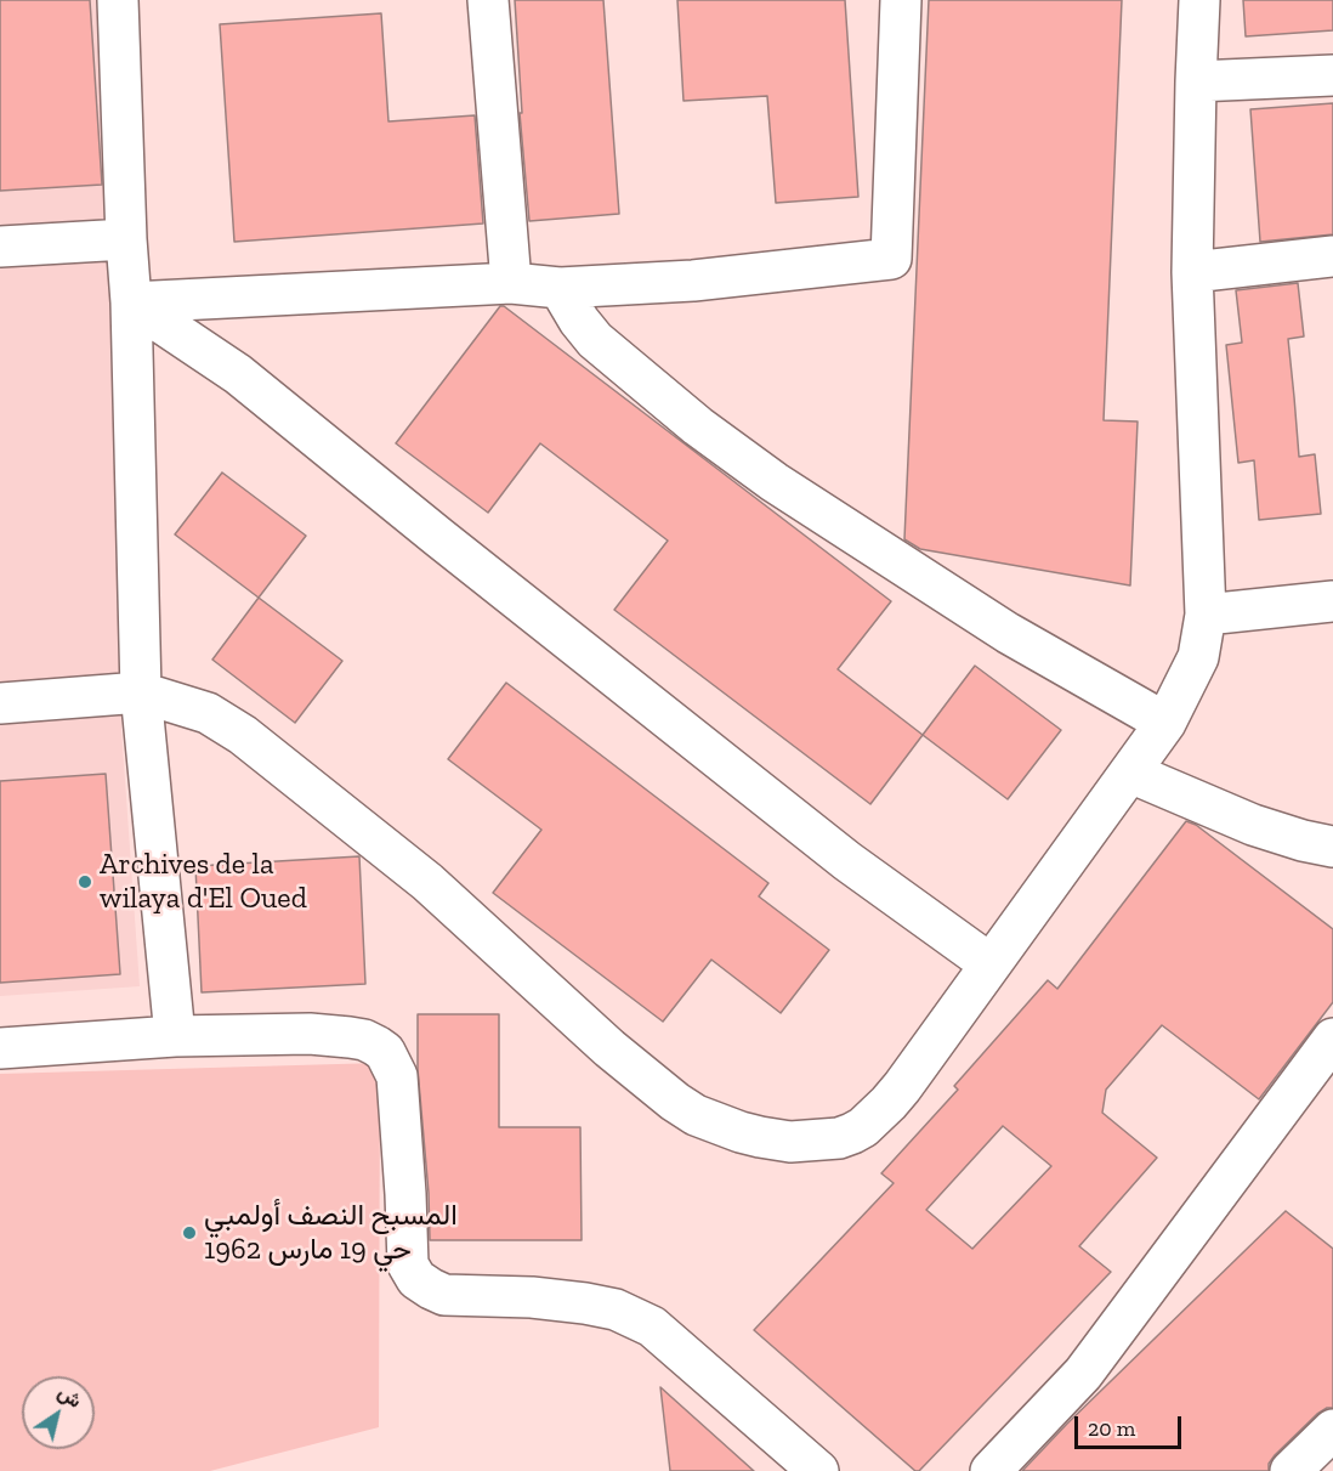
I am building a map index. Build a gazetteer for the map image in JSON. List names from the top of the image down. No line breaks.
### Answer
{"places":["Archives de la wilaya d'El Oued","المسبح النصف أولمبي حي 19 مارس 1962"],"scale_bar":"20 m","north":"top right"}
